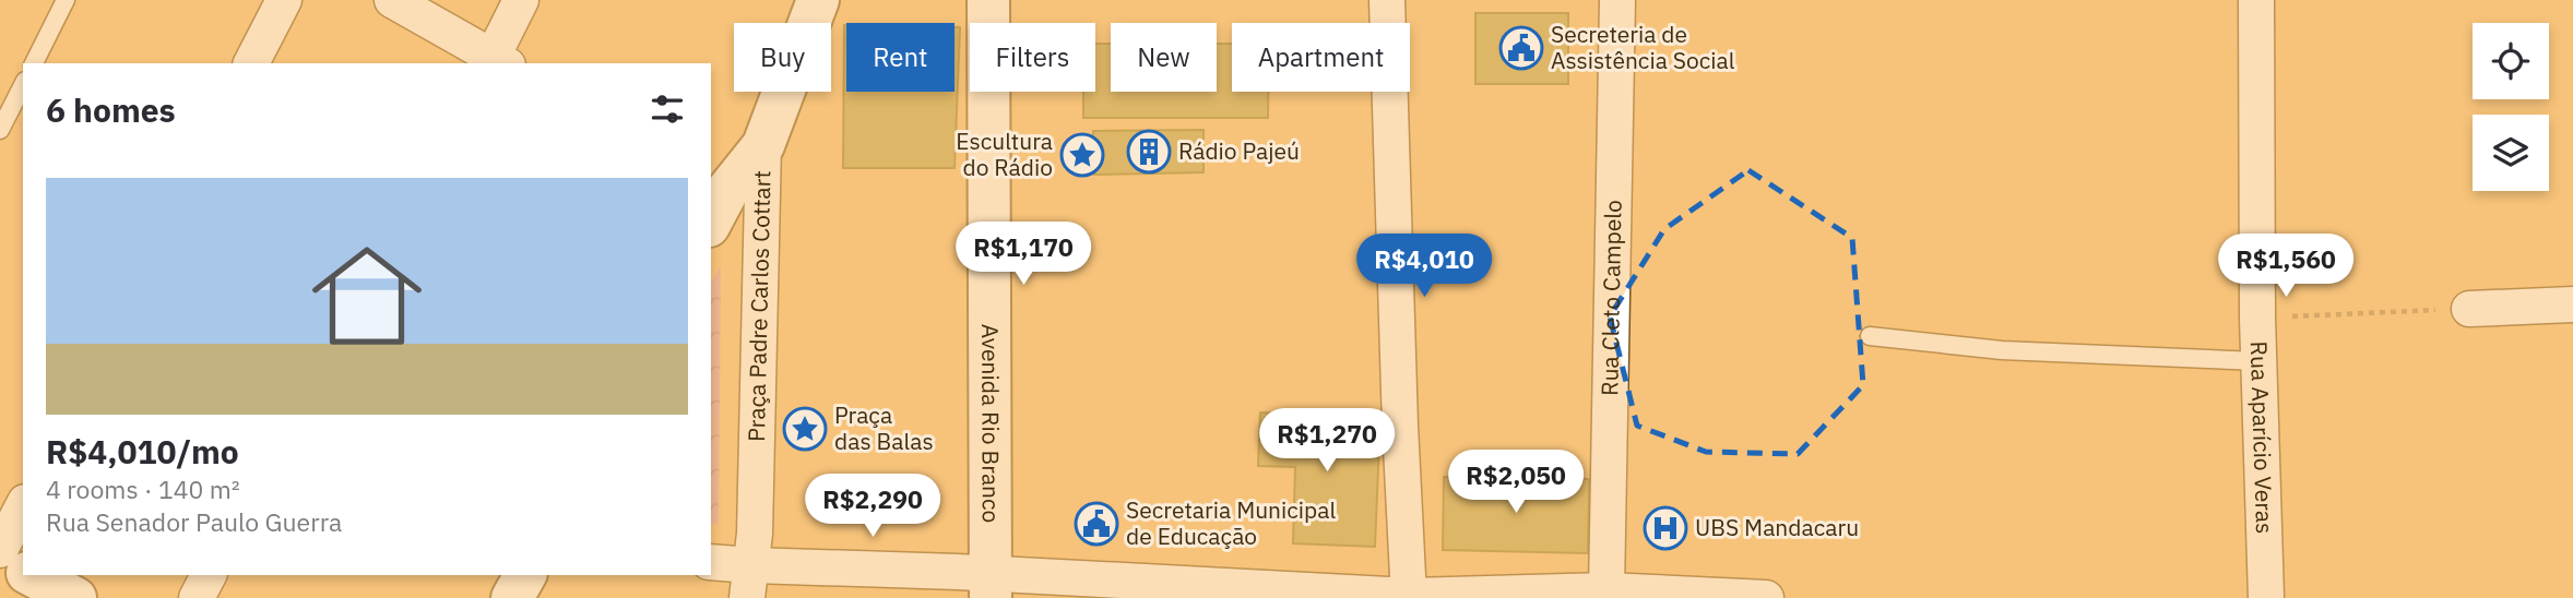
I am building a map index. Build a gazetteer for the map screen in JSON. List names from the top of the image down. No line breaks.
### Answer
{"streets":{"street":["Rua Cleto Campelo","Praça Padre Carlos Cottart","Avenida Rio Branco","Rua Aparício Veras"]},"places":{"public building":["Secreteria de Assistência Social","Secretaria Municipal de Educação"],"building":["Rádio Pajeú"],"place":["Escultura do Rádio","Praça das Balas"],"hospital":["UBS Mandacaru"]},"page":{"chip":["Buy","Rent","Filters","New","Apartment"],"heading":"6 homes","list":[{"name":"R$4,010/mo","note":"4 rooms · 140 m² · Rua Senador Paulo Guerra"}],"price":["R$1,170","R$4,010","R$1,560","R$1,270","R$2,050","R$2,290"]}}
